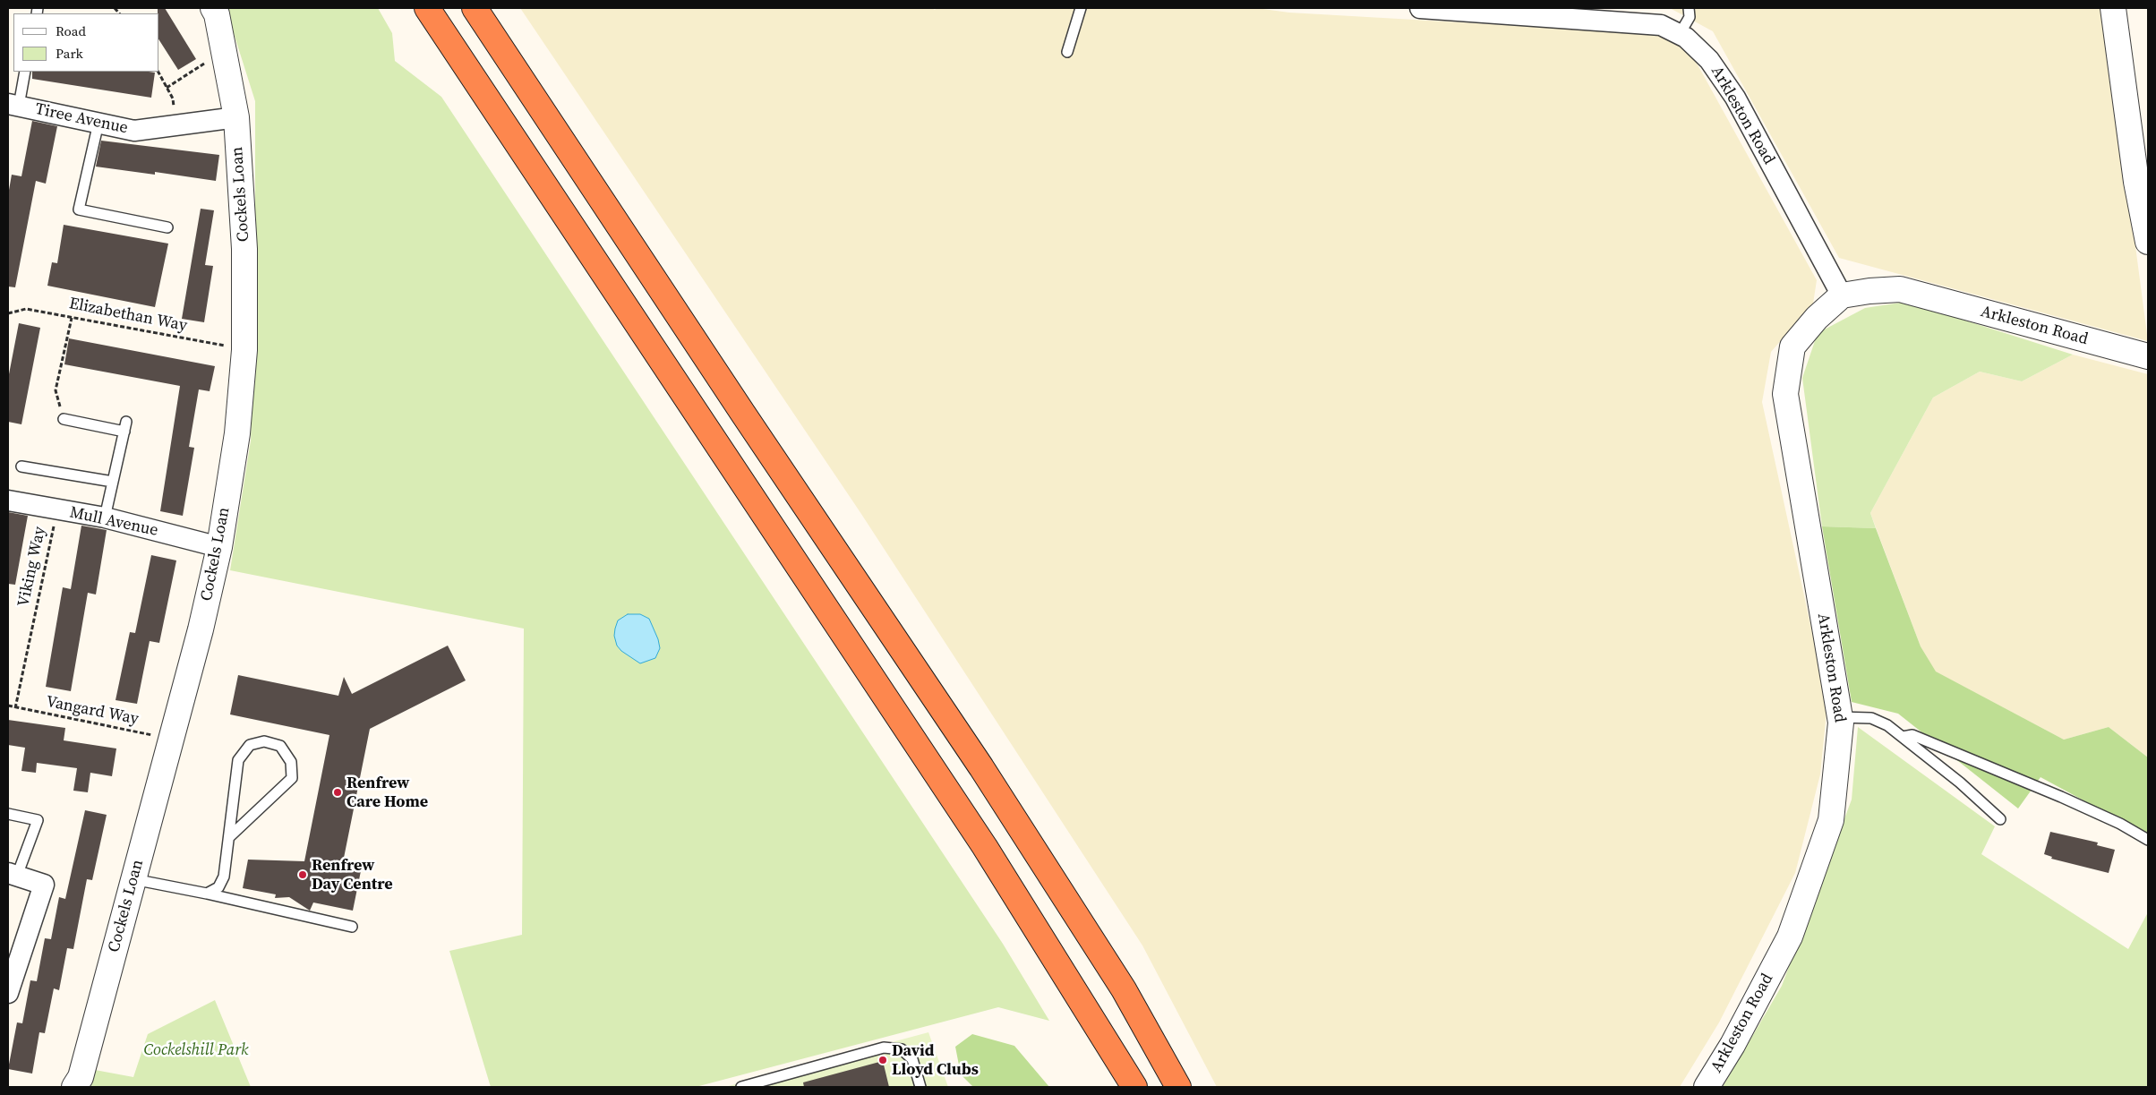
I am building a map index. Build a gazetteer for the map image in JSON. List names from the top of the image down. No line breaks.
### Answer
{"streets":{"street":["Arkleston Road","Tiree Avenue","Cockels Loan","Mull Avenue"],"path":["Elizabethan Way","Viking Way","Vangard Way"]},"crossings":[["Tiree Avenue","Cockels Loan"],["Cockels Loan","Elizabethan Way"],["Cockels Loan","Mull Avenue"],["Cockels Loan","Vangard Way"],["Mull Avenue","Viking Way"],["Viking Way","Vangard Way"]],"parks":["Cockelshill Park"],"places":["Renfrew Care Home","Renfrew Day Centre","David Lloyd Clubs"],"legend":["Road","Park"]}
